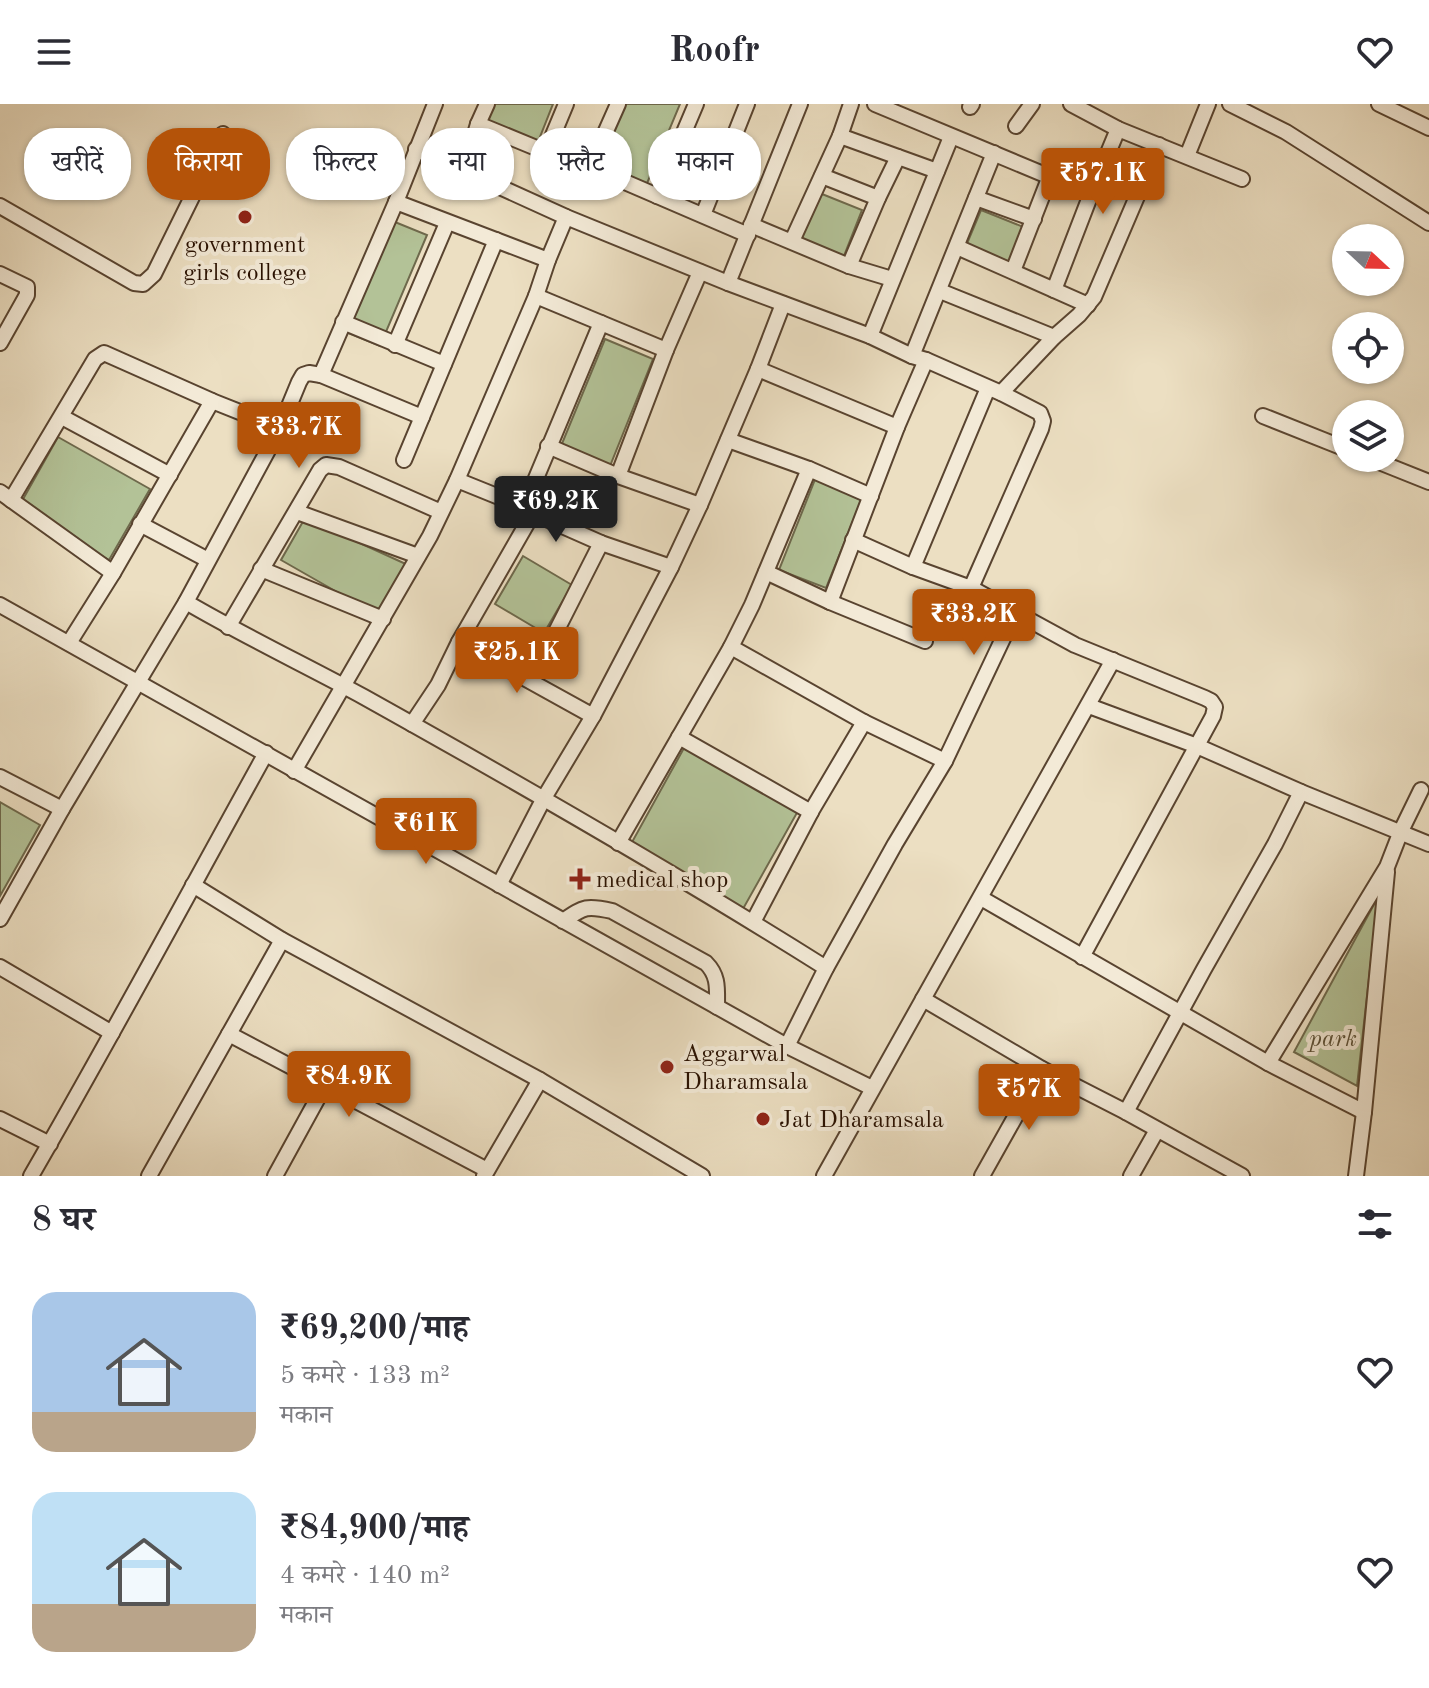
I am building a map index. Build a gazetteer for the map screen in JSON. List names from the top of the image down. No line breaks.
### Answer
{"parks":["park"],"places":{"other":["government girls college","Aggarwal Dharamsala","Jat Dharamsala"],"health":["medical shop"]},"north":"right","page":{"header":"Roofr","chip":["खरीदें","किराया","फ़िल्टर","नया","फ़्लैट","मकान"],"price":["₹57.1K","₹33.7K","₹69.2K","₹33.2K","₹25.1K","₹61K","₹84.9K","₹57K"],"heading":"8 घर","list":[{"name":"₹69,200/माह","note":"5 कमरे · 133 m² · मकान"},{"name":"₹84,900/माह","note":"4 कमरे · 140 m² · मकान"}]}}
